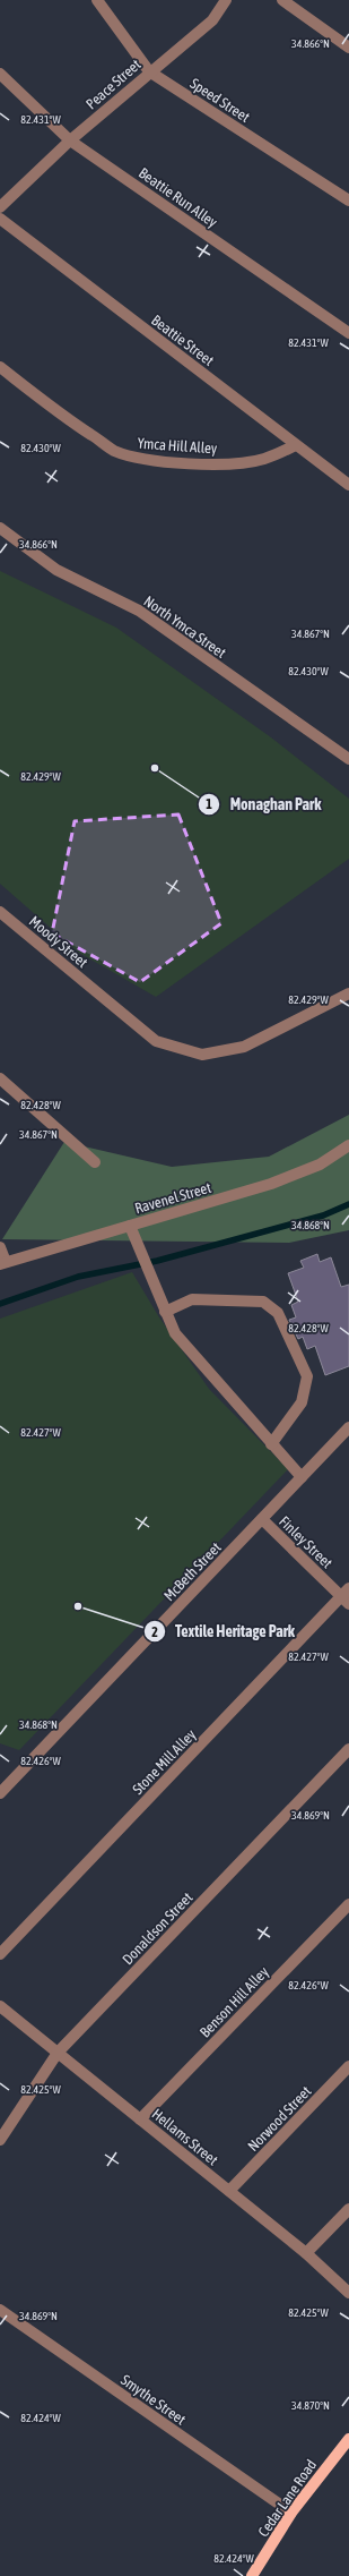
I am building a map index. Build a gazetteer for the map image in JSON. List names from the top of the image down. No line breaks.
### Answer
{"streets":{"main road":["Cedar Lane Road"],"street":["Peace Street","Speed Street","Beattie Run Alley","Beattie Street","Ymca Hill Alley","North Ymca Street","Moody Street","Ravenel Street","Finley Street","McBeth Street","Stone Mill Alley","Donaldson Street","Benson Hill Alley","Norwood Street","Hellams Street","Smythe Street"]},"crossings":[["Peace Street","Speed Street"],["Peace Street","Beattie Run Alley"],["Beattie Street","Ymca Hill Alley"],["Finley Street","McBeth Street"],["Finley Street","Stone Mill Alley"],["Donaldson Street","Hellams Street"],["Benson Hill Alley","Hellams Street"],["Norwood Street","Hellams Street"],["Smythe Street","Cedar Lane Road"]],"places":["Monaghan Park","Textile Heritage Park"],"coordinates":["34.866°N","82.431°W","82.430°W","34.867°N","82.429°W","82.428°W","34.868°N","82.427°W","82.426°W","34.869°N","82.425°W","34.870°N","82.424°W"]}
